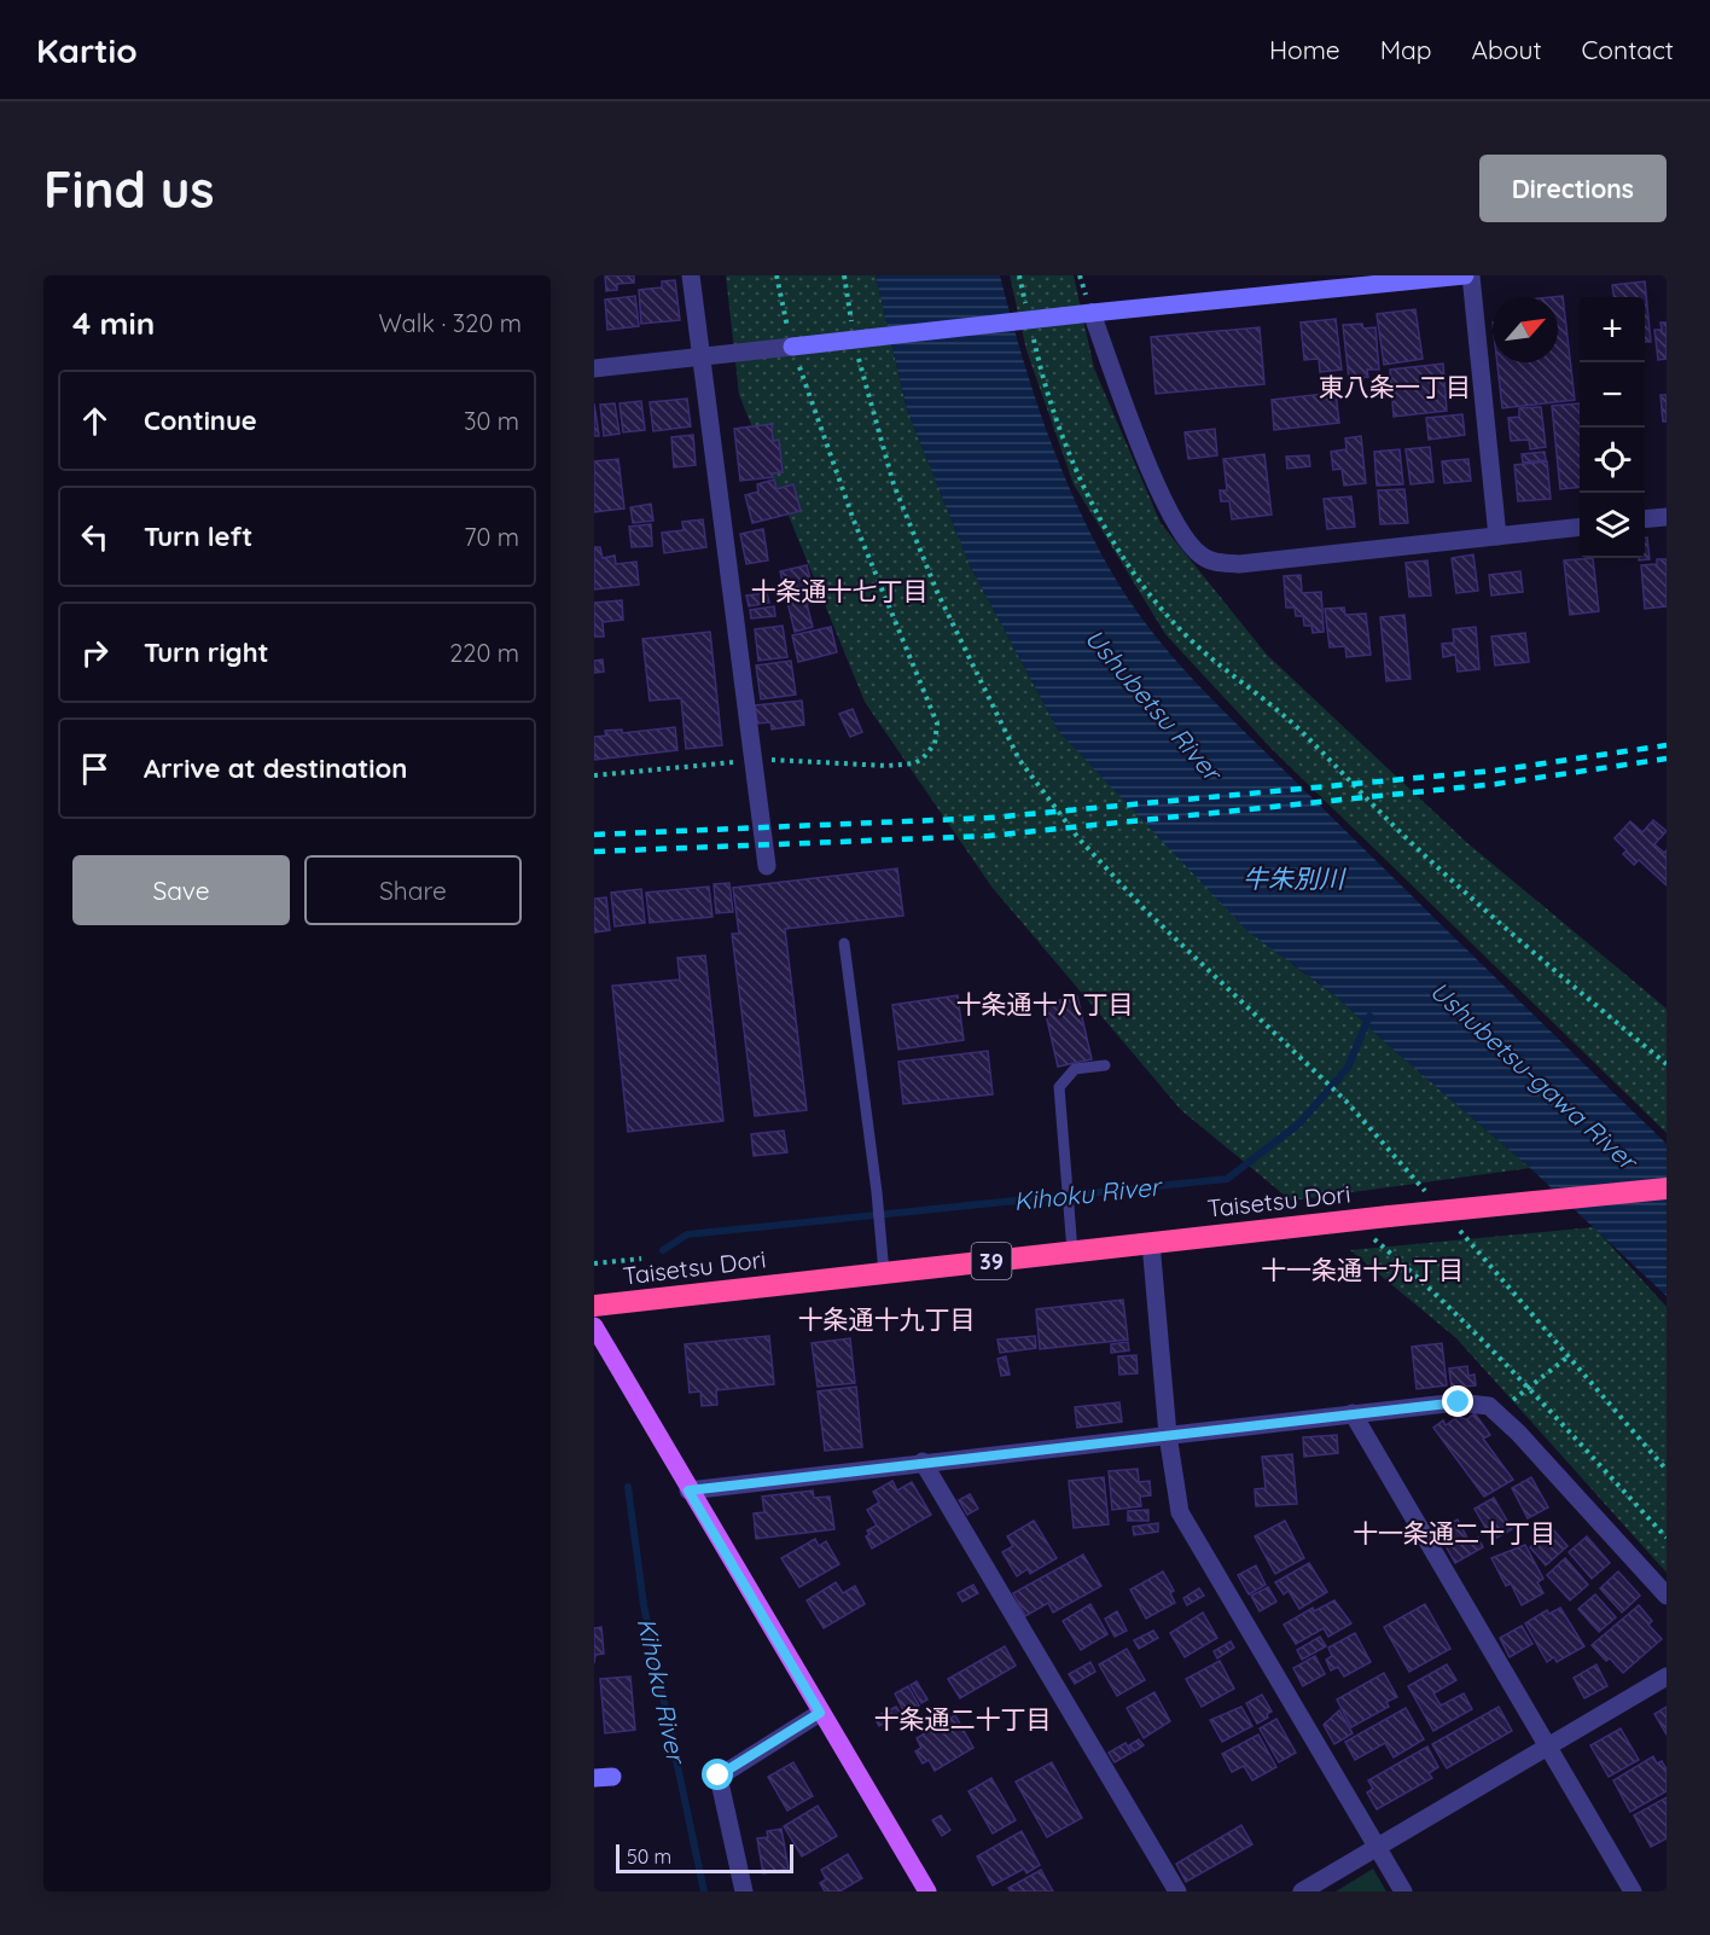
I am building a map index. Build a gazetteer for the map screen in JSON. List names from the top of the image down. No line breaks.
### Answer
{"streets":{"highway":["Taisetsu Dori","39"]},"districts":["東八条一丁目","十条通十七丁目","十条通十八丁目","十一条通十九丁目","十条通十九丁目","十一条通二十丁目","十条通二十丁目"],"water":["Ushubetsu River","牛朱別川","Ushubetsu-gawa River","Kihoku River"],"scale_bar":"50 m","north":"top right","page":{"header":"Kartio","nav":["Home","Map","About","Contact"],"buttons":["Directions",["Save","Share"]],"title":"Find us","heading":["4 min","Walk · 320 m"],"map_buttons":["+","−"],"list":[["Continue","30 m"],["Turn left","70 m"],["Turn right","220 m"],"Arrive at destination"],"scale":"50 m"}}
